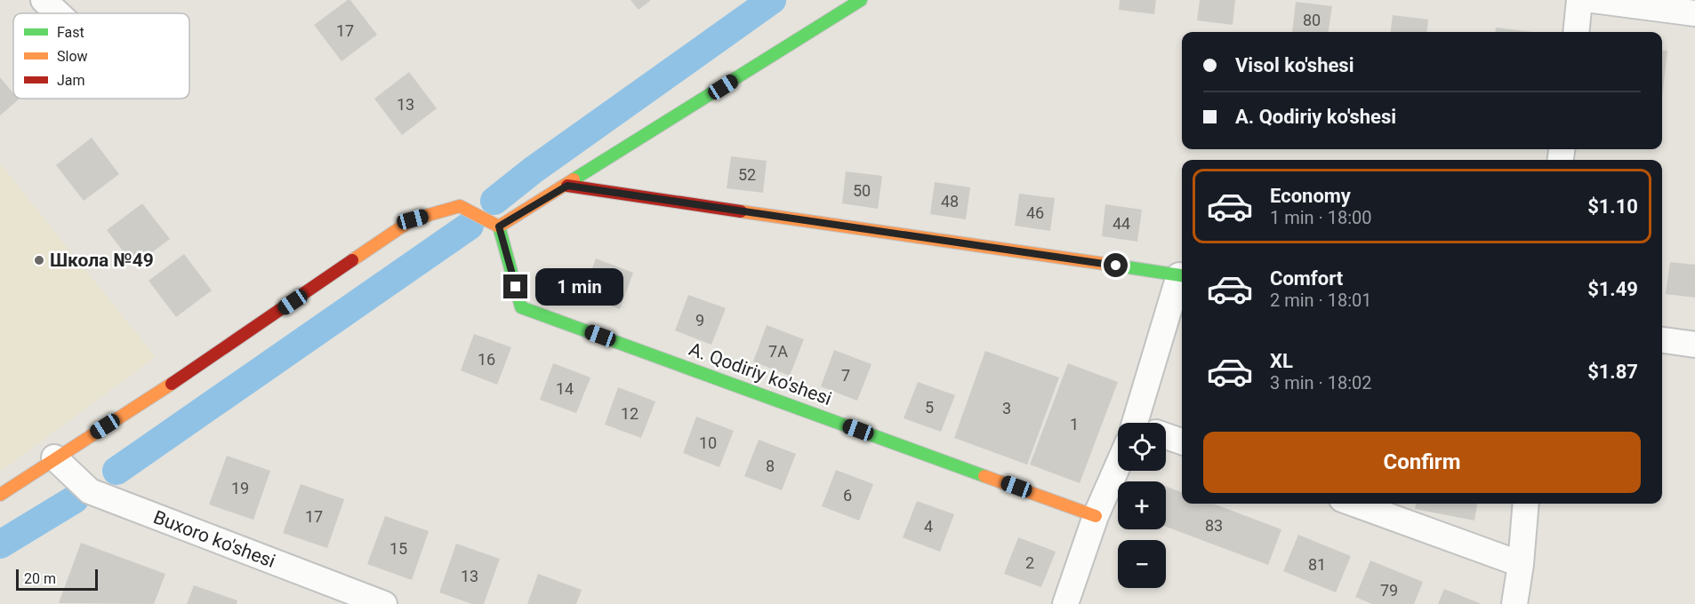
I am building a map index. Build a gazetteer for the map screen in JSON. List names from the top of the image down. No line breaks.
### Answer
{"streets":{"street":["A. Qodiriy ko'shesi","Buxoro ko'shesi"]},"places":["Школа №49"],"house_numbers":["80","17","13","52","50","48","46","44","9","7A","16","7","14","5","3","12","1","10","8","19","6","17","83","4","15","2","81","13","79"],"legend":["Fast","Slow","Jam"],"scale_bar":"20 m","page":{"banner":["Visol ko'shesi","A. Qodiriy ko'shesi"],"list":[{"name":"Economy","note":"1 min · 18:00","value":"$1.10"},{"name":"Comfort","note":"2 min · 18:01","value":"$1.49"},{"name":"XL","note":"3 min · 18:02","value":"$1.87"}],"bubble":"1 min","buttons":"Confirm","map_buttons":["+","−"],"scale":"20 m"}}
